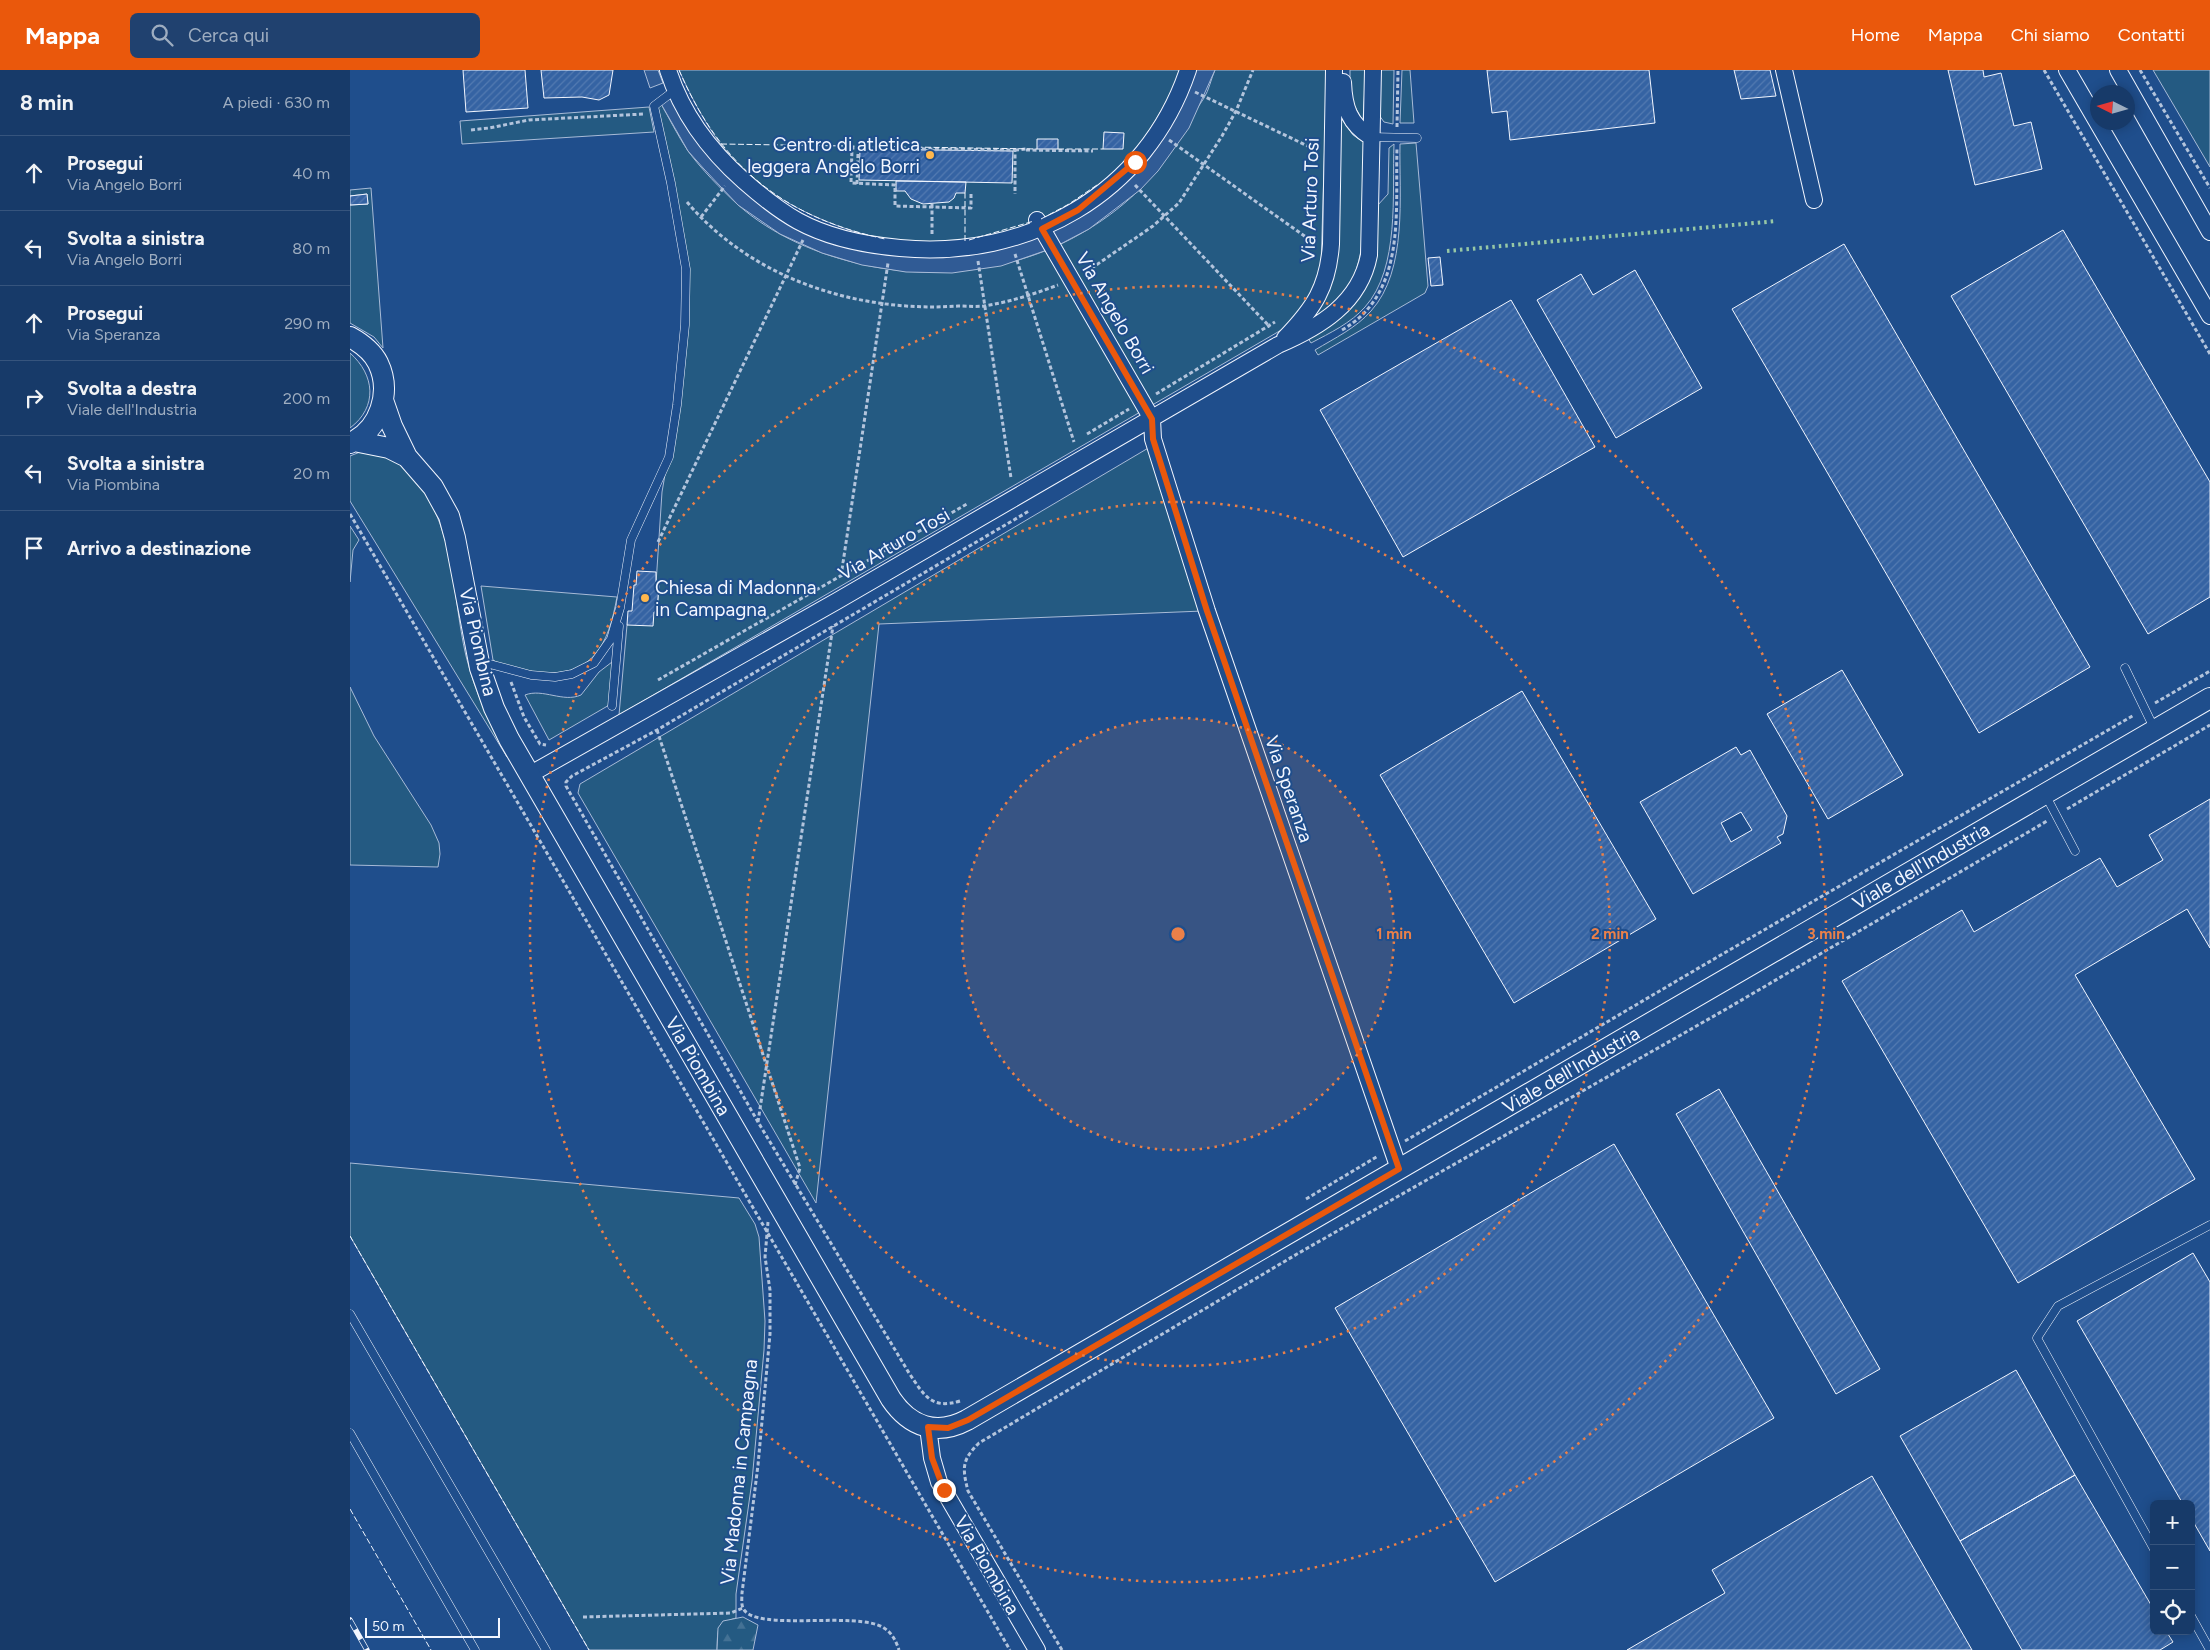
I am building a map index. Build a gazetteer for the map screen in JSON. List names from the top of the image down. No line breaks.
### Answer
{"streets":{"street":["Via Arturo Tosi","Via Angelo Borri","Via Piombina","Via Speranza","Viale dell'Industria"],"path":["Via Madonna in Campagna"]},"crossings":[["Via Arturo Tosi","Via Angelo Borri"],["Via Arturo Tosi","Via Piombina"],["Via Arturo Tosi","Via Speranza"],["Via Angelo Borri","Via Speranza"],["Via Piombina","Viale dell'Industria"],["Via Piombina","Via Madonna in Campagna"],["Via Speranza","Viale dell'Industria"]],"places":["Centro di atletica leggera Angelo Borri","Chiesa di Madonna in Campagna"],"scale_bar":"50 m","north":"left","page":{"header":"Mappa","search":"Cerca qui","nav":["Home","Mappa","Chi siamo","Contatti"],"heading":["8 min","A piedi · 630 m"],"list":[["Prosegui","Via Angelo Borri","40 m"],["Svolta a sinistra","Via Angelo Borri","80 m"],["Prosegui","Via Speranza","290 m"],["Svolta a destra","Viale dell'Industria","200 m"],["Svolta a sinistra","Via Piombina","20 m"],"Arrivo a destinazione"],"map_buttons":["+","−"],"scale":"50 m"},"rings":["1 min","2 min","3 min"]}
